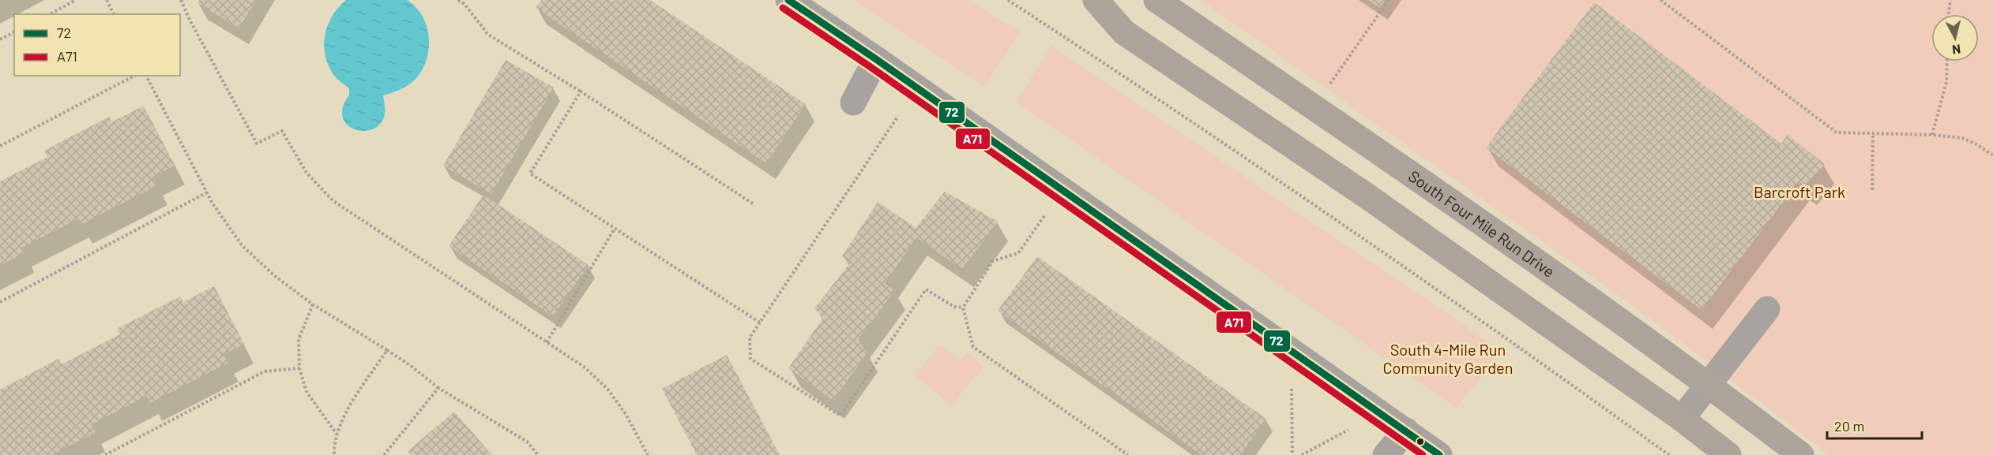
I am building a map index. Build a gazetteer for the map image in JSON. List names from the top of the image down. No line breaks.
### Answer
{"streets":{"main road":["South Four Mile Run Drive"]},"parks":["Barcroft Park","South 4-Mile Run Community Garden"],"lines":["transit line 72","transit line A71"],"legend":["72","A71"],"scale_bar":"20 m","north":"bottom"}
